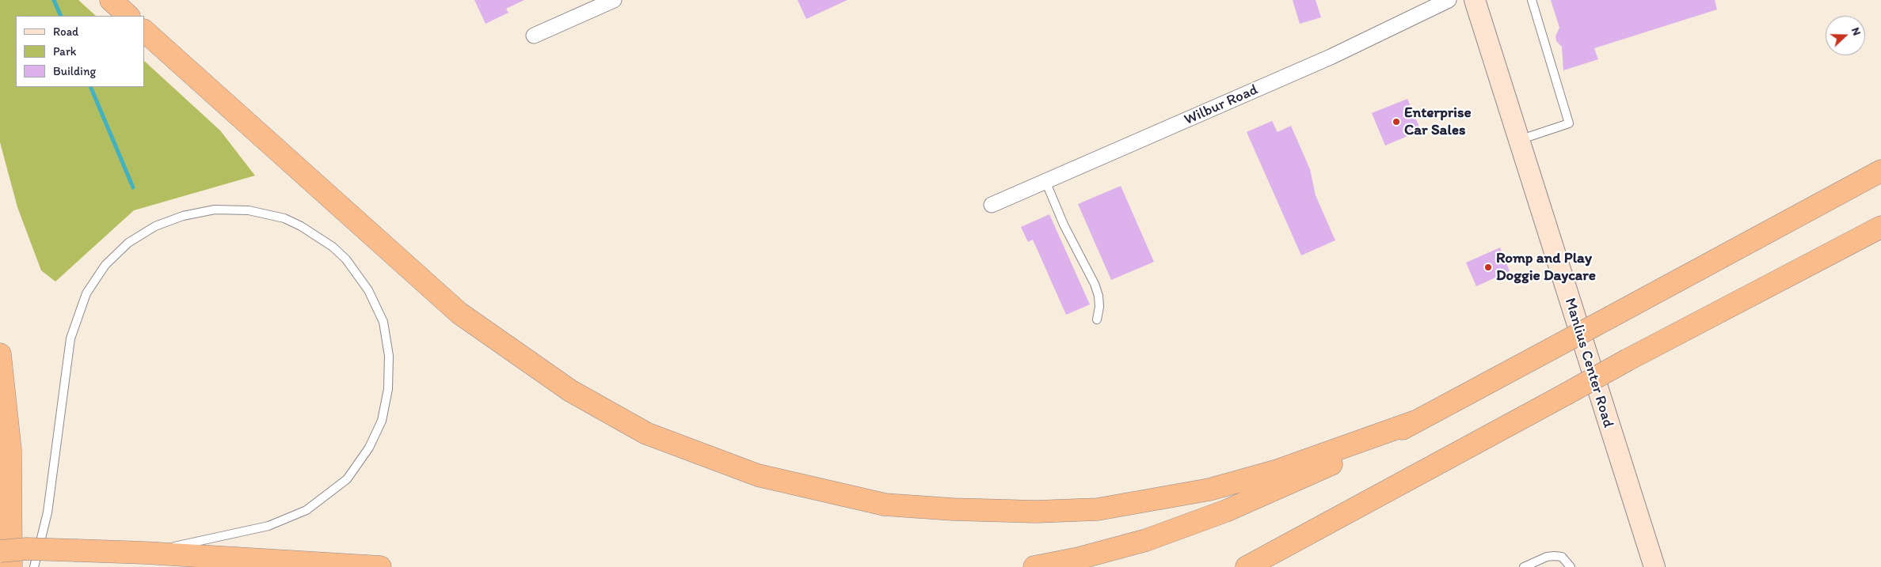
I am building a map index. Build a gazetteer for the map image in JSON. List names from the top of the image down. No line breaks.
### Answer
{"streets":{"main road":["Manlius Center Road"],"street":["Wilbur Road"]},"places":["Enterprise Car Sales","Romp and Play Doggie Daycare"],"legend":["Road","Park","Building"],"north":"right"}
